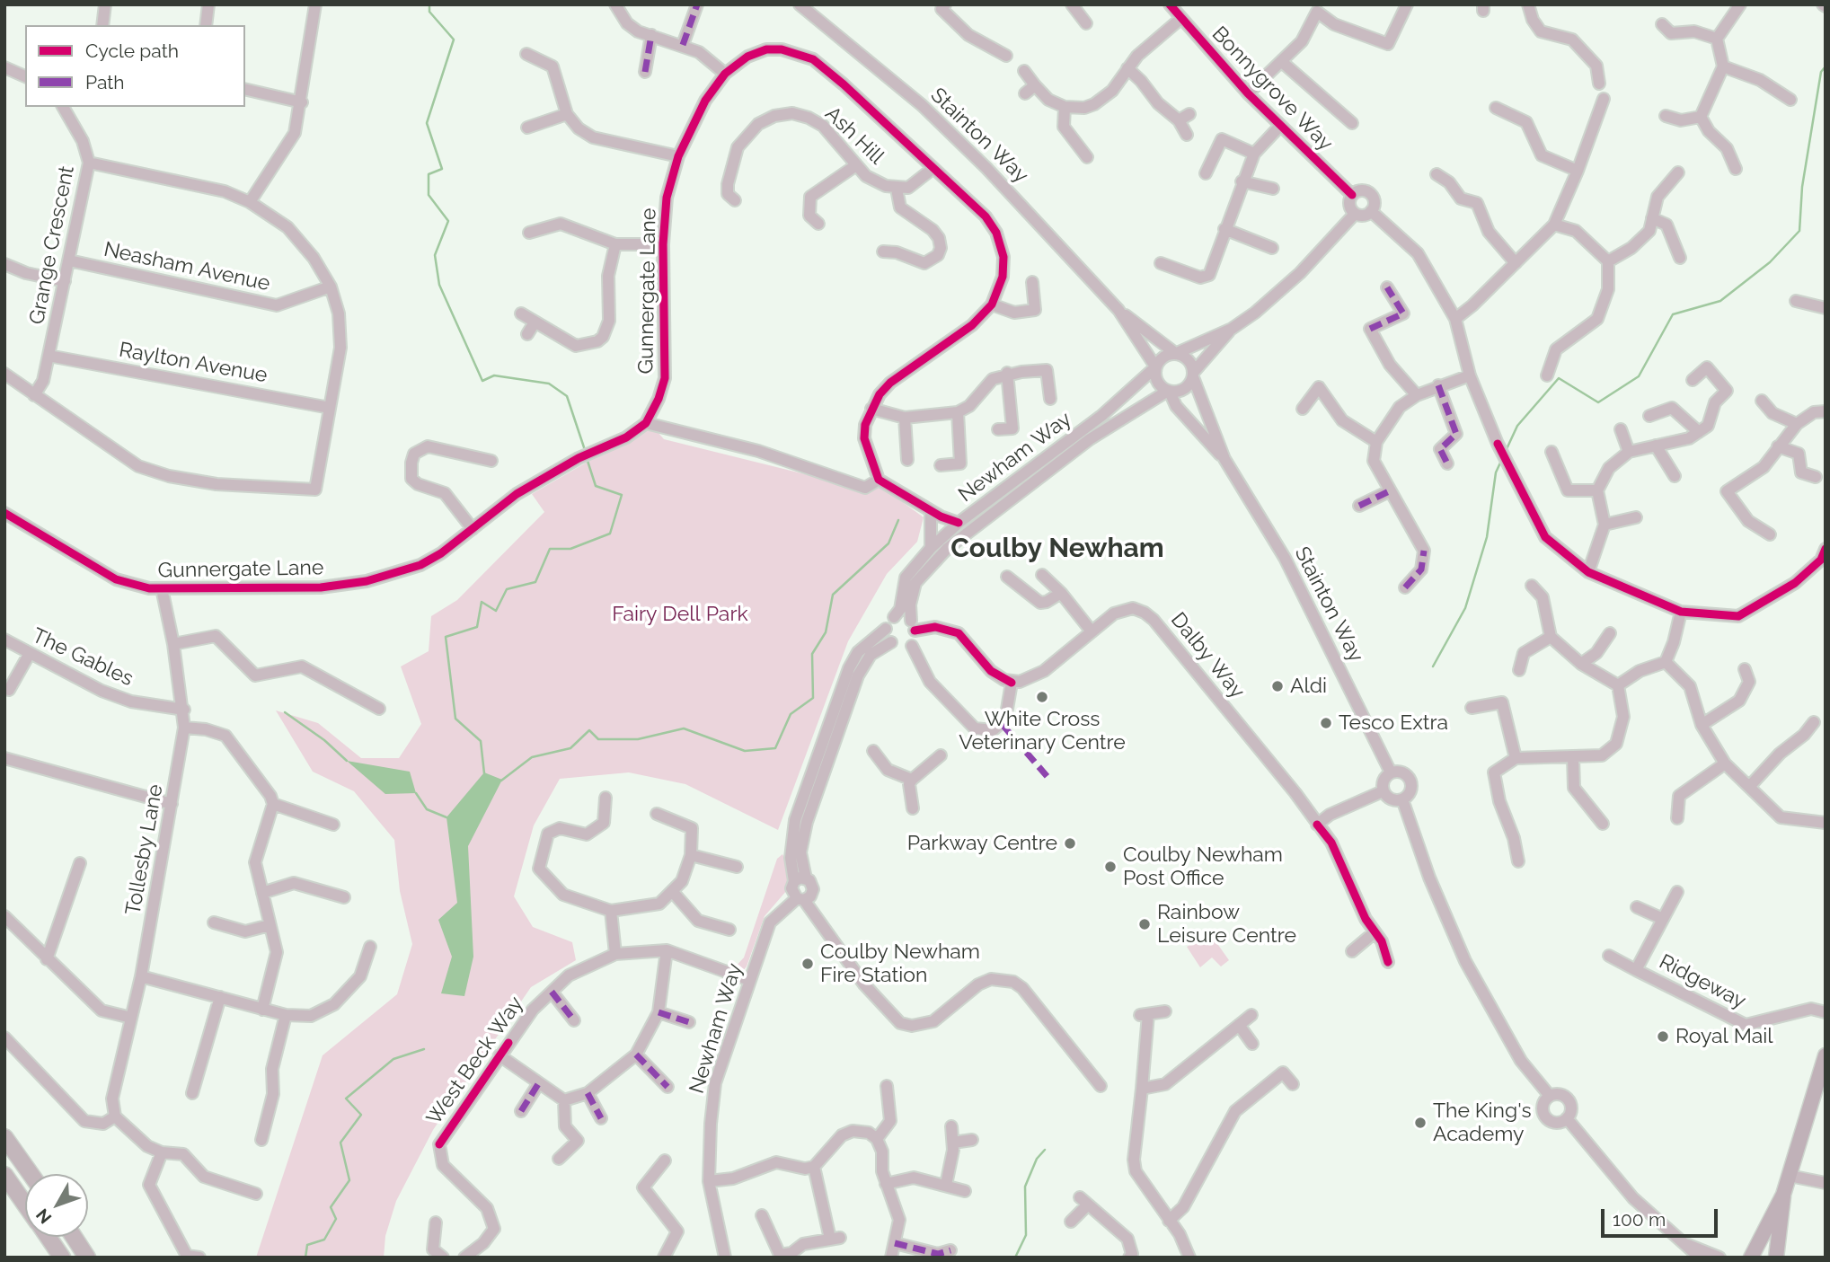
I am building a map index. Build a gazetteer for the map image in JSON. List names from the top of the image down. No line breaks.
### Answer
{"streets":{"street":["Bonnygrove Way","Ash Hill","Stainton Way","Grange Crescent","Neasham Avenue","Gunnergate Lane","Raylton Avenue","Newham Way","Dalby Way","The Gables","Tollesby Lane","Ridgeway","West Beck Way"]},"crossings":[["Stainton Way","Newham Way"],["Grange Crescent","Neasham Avenue"],["Grange Crescent","Raylton Avenue"],["Gunnergate Lane","Tollesby Lane"],["Newham Way","West Beck Way"],["The Gables","Tollesby Lane"]],"districts":["Coulby Newham"],"parks":["Fairy Dell Park"],"places":["Aldi","White Cross Veterinary Centre","Tesco Extra","Parkway Centre","Coulby Newham Post Office","Rainbow Leisure Centre","Coulby Newham Fire Station","Royal Mail","The King's Academy"],"legend":["Cycle path","Path"],"scale_bar":"100 m","north":"bottom left"}
